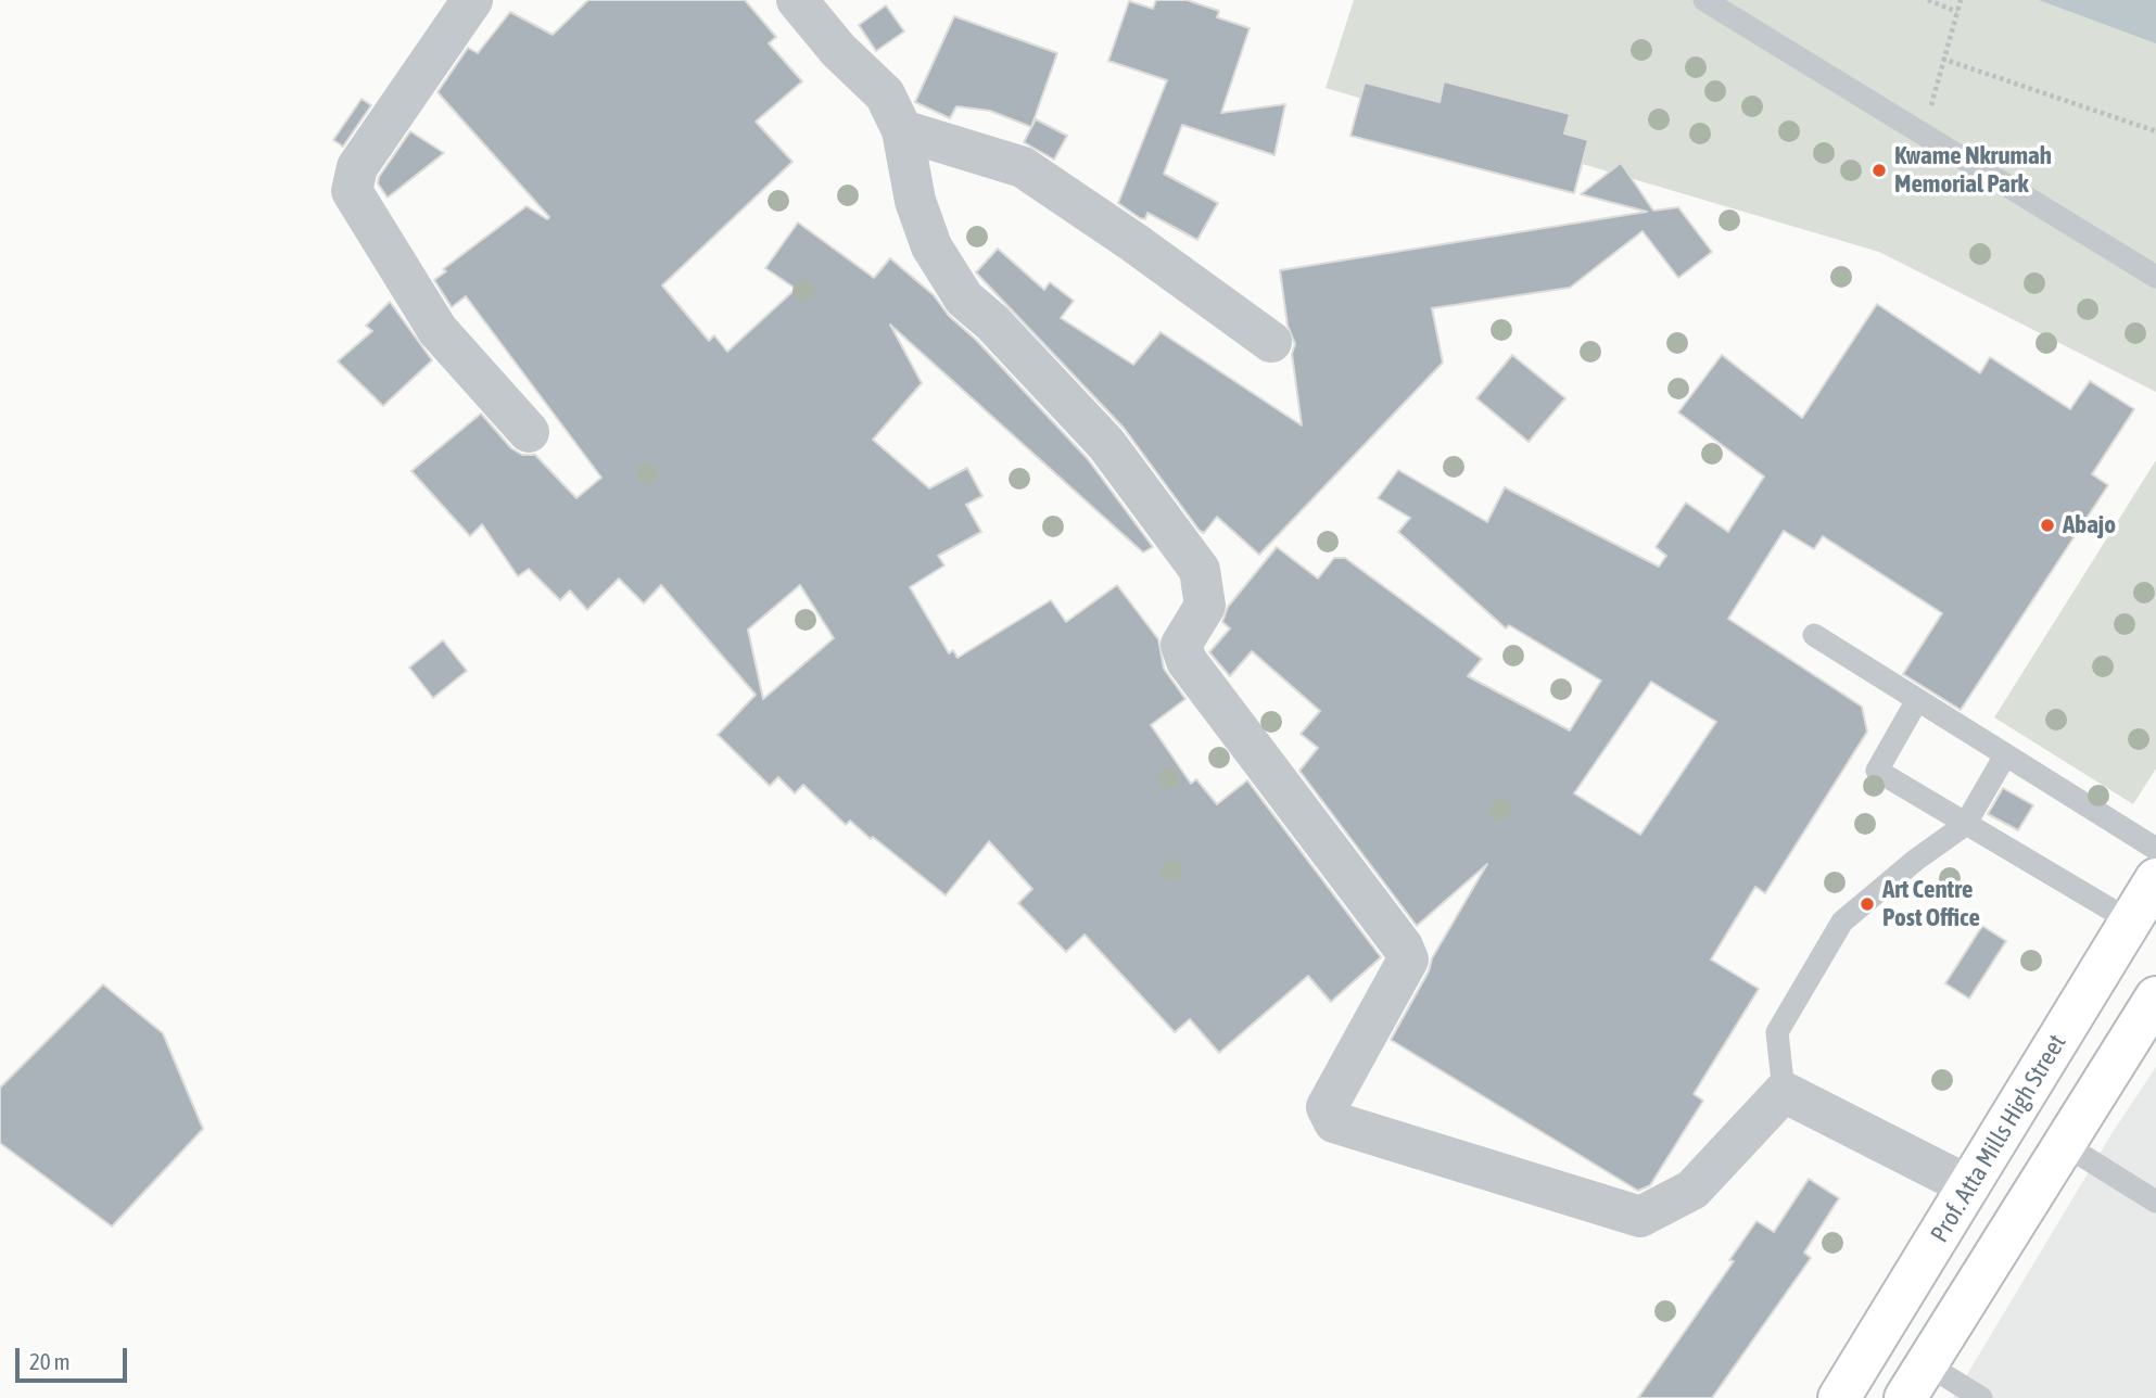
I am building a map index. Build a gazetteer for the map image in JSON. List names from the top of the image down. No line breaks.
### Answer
{"streets":{"main road":["Prof. Atta Mills High Street"]},"places":["Kwame Nkrumah Memorial Park","Abajo","Art Centre Post Office"],"scale_bar":"20 m"}
